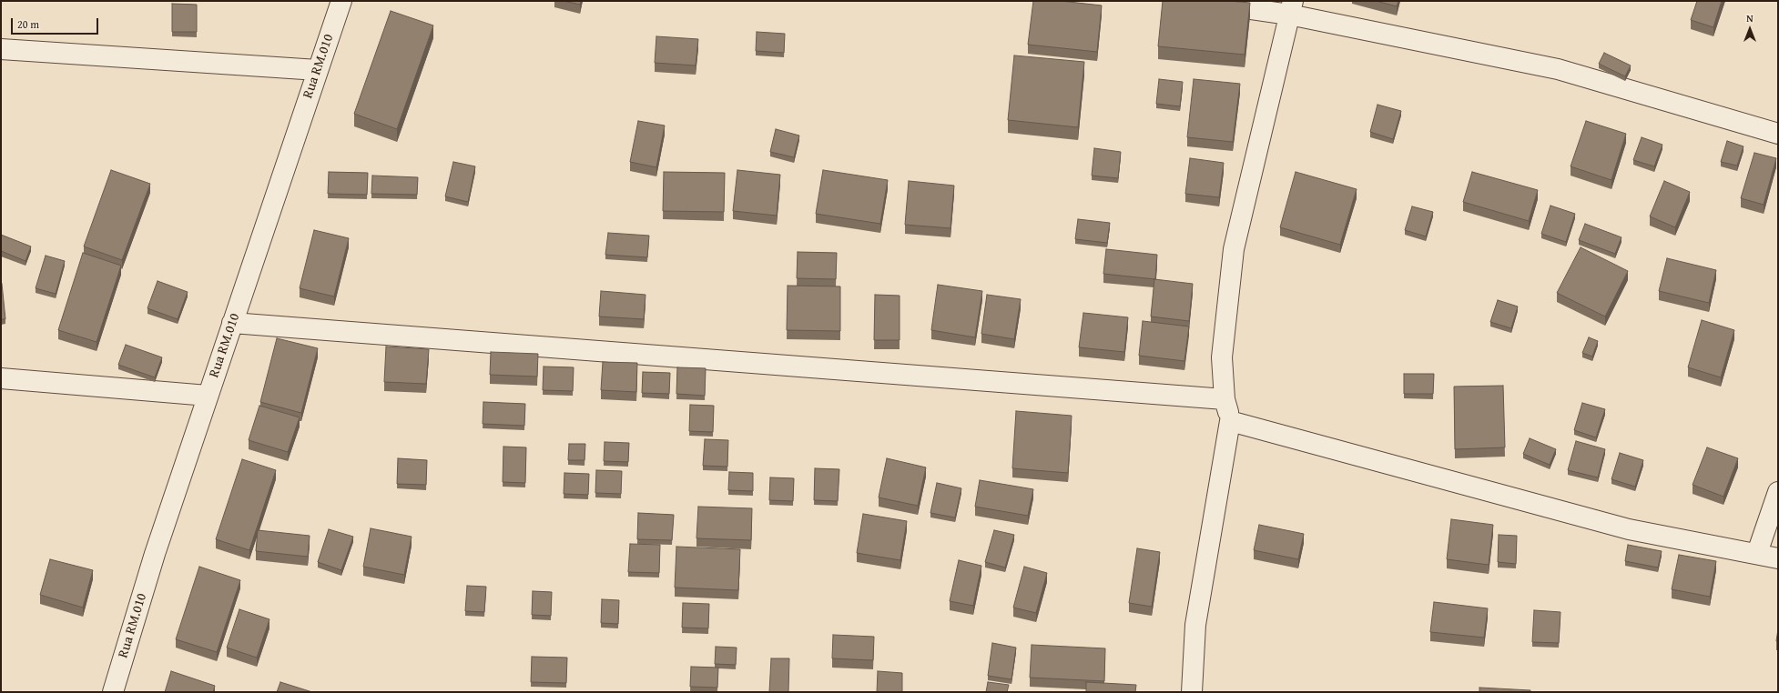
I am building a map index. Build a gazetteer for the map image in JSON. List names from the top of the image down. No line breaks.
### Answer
{"streets":{"street":["Rua RM.010"]},"scale_bar":"20 m","north":"top"}
